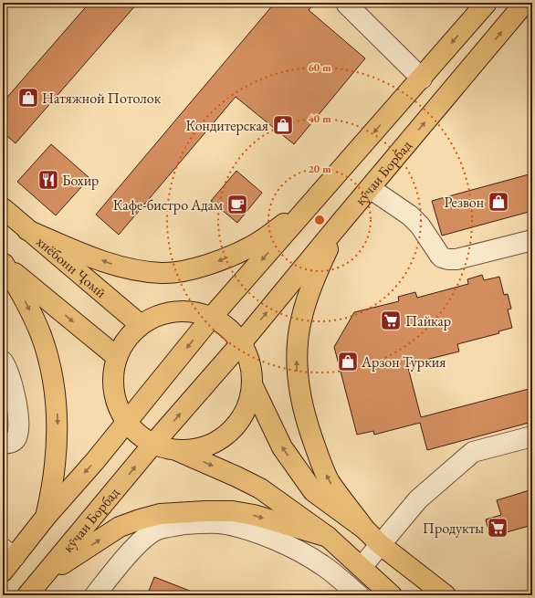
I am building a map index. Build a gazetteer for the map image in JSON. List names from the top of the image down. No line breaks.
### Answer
{"streets":{"main road":["кӯчаи Борбад","хиёбони Ҷомӣ"]},"places":{"shop":["Натяжной Потолок","Кондитерская","Резвон","Арзон Туркия"],"restaurant":["Бохир"],"cafe":["Кафе-бистро Адам"],"supermarket":["Пайкар","Продукты"]},"rings":["60 m","40 m","20 m"]}
